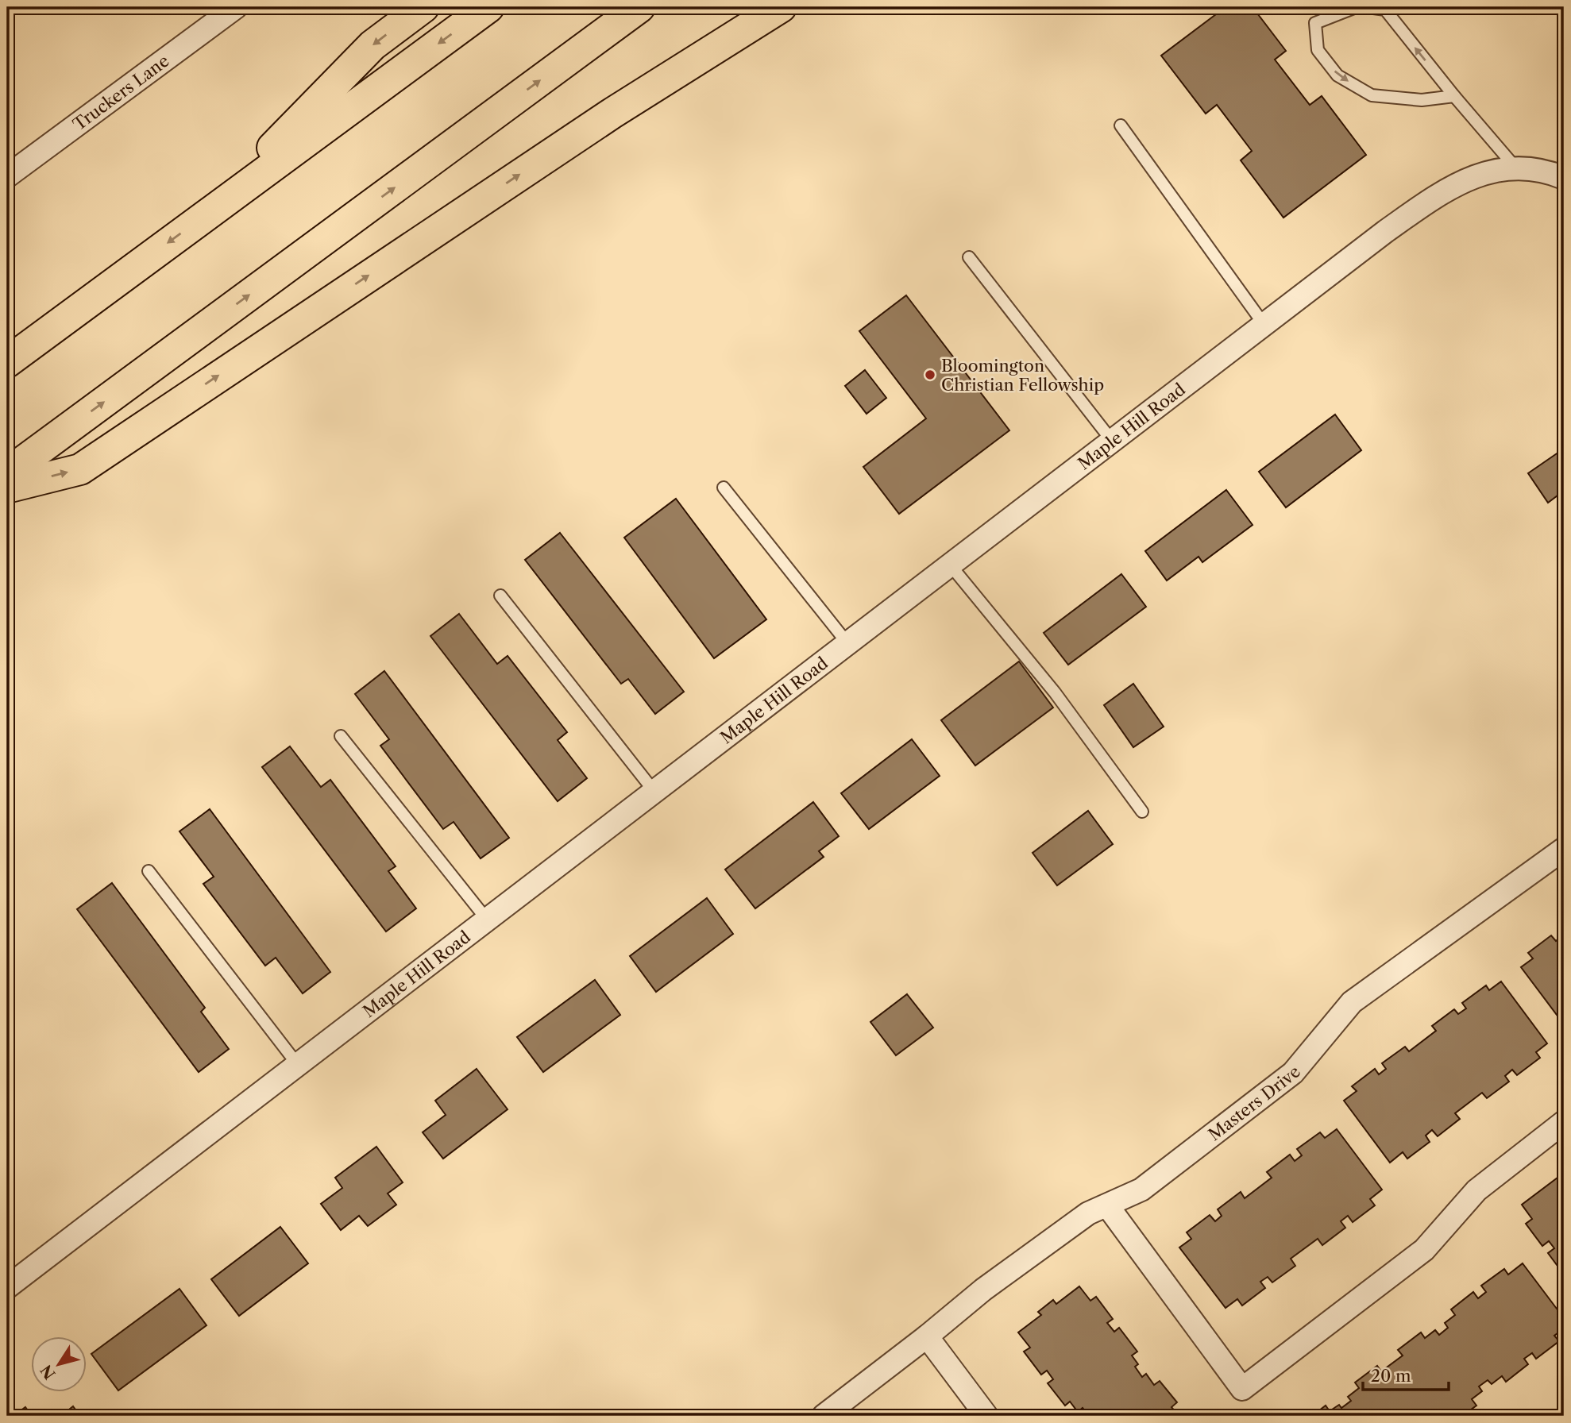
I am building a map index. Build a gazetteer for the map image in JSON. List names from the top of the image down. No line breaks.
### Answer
{"streets":{"street":["Truckers Lane","Maple Hill Road","Masters Drive"]},"places":["Bloomington Christian Fellowship"],"scale_bar":"20 m","north":"bottom left"}
